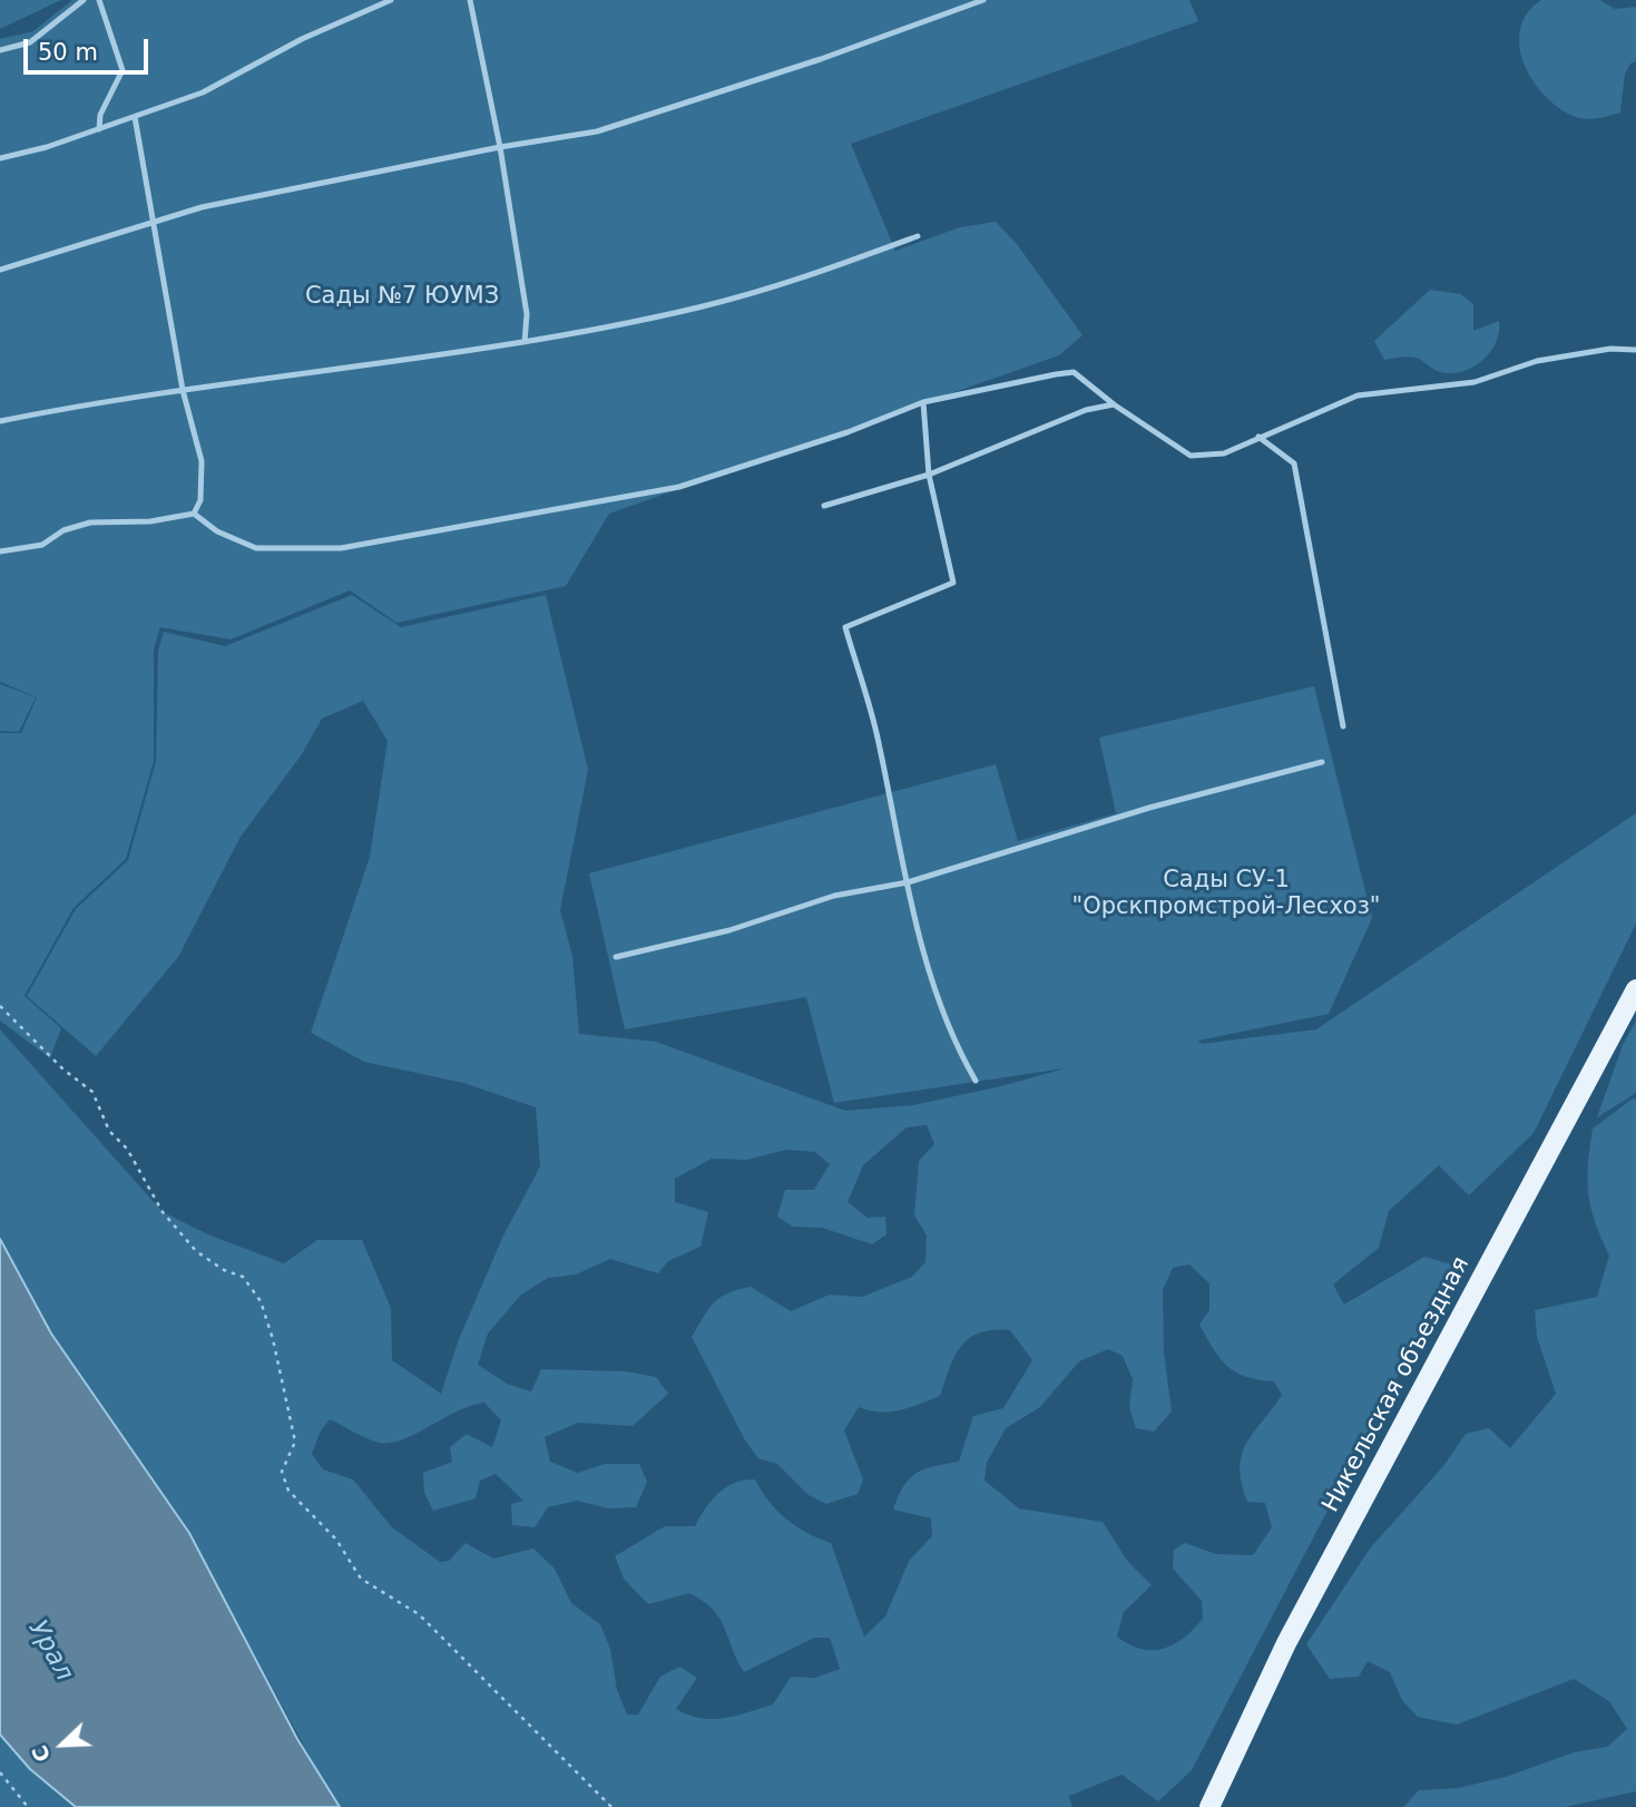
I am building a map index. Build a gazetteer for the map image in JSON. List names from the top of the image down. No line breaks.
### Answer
{"streets":{"main road":["Никельская объездная"]},"water":["Урал"],"parks":["Сады №7 ЮУМЗ","Сады СУ-1 \"Орскпромстрой-Лесхоз\""],"scale_bar":"50 m","north":"bottom left"}
